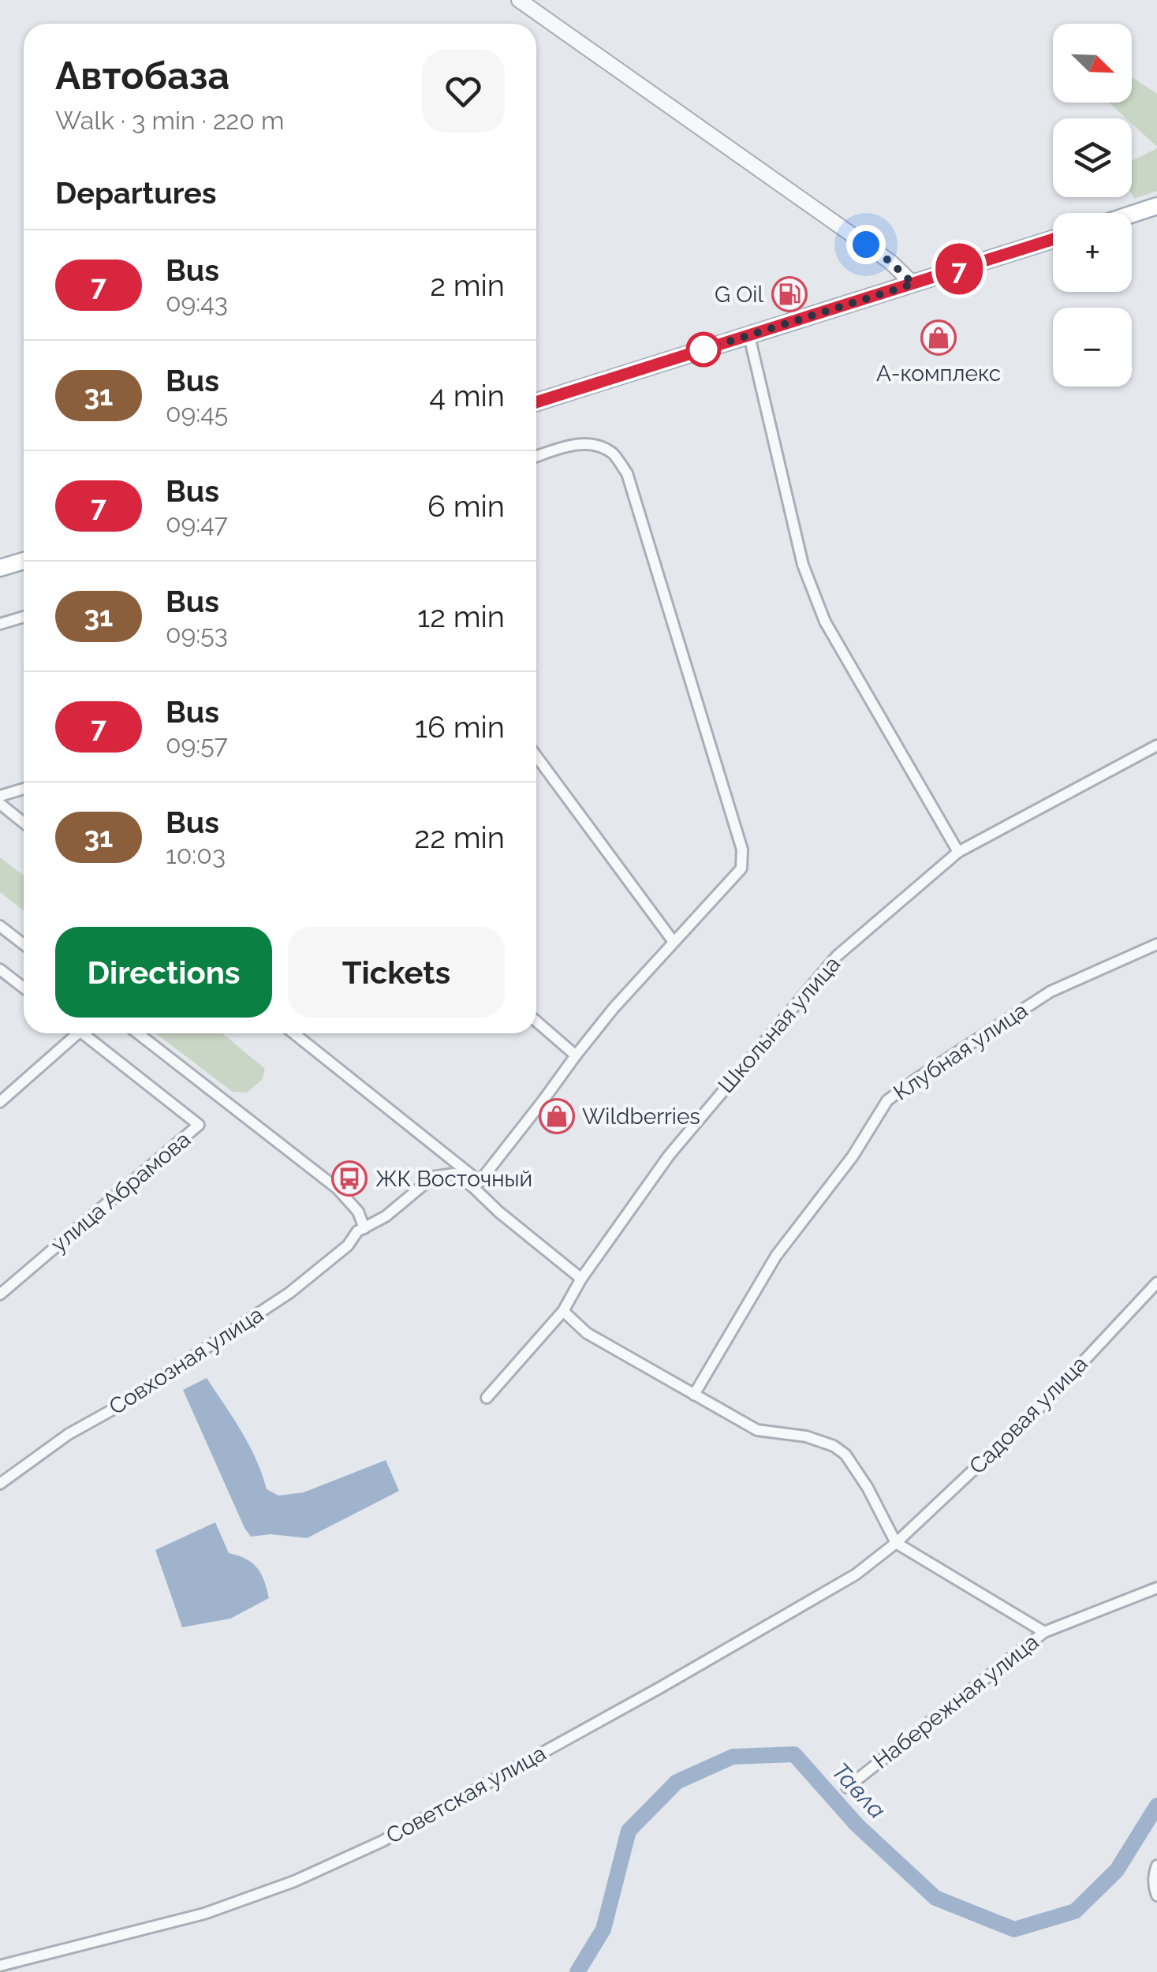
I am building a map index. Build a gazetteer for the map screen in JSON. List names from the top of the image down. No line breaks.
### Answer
{"streets":{"street":["Школьная улица","Клубная улица","улица Абрамова","Совхозная улица","Садовая улица","Набережная улица","Советская улица"]},"crossings":[["Садовая улица","Советская улица"]],"water":["Тавла"],"places":{"fuel station":["G Oil"],"shop":["А-комплекс","Wildberries"],"bus stop":["ЖК Восточный"]},"lines":["bus line 7"],"north":"bottom right","page":{"on_map":"7","map_buttons":["+","−"],"heading":[["Автобаза","Walk · 3 min · 220 m"],"Departures"],"list":[{"mark":"7","name":"Bus","note":"09:43","value":"2 min"},{"mark":"31","name":"Bus","note":"09:45","value":"4 min"},{"mark":"7","name":"Bus","note":"09:47","value":"6 min"},{"mark":"31","name":"Bus","note":"09:53","value":"12 min"},{"mark":"7","name":"Bus","note":"09:57","value":"16 min"},{"mark":"31","name":"Bus","note":"10:03","value":"22 min"}],"buttons":["Directions","Tickets"]}}
